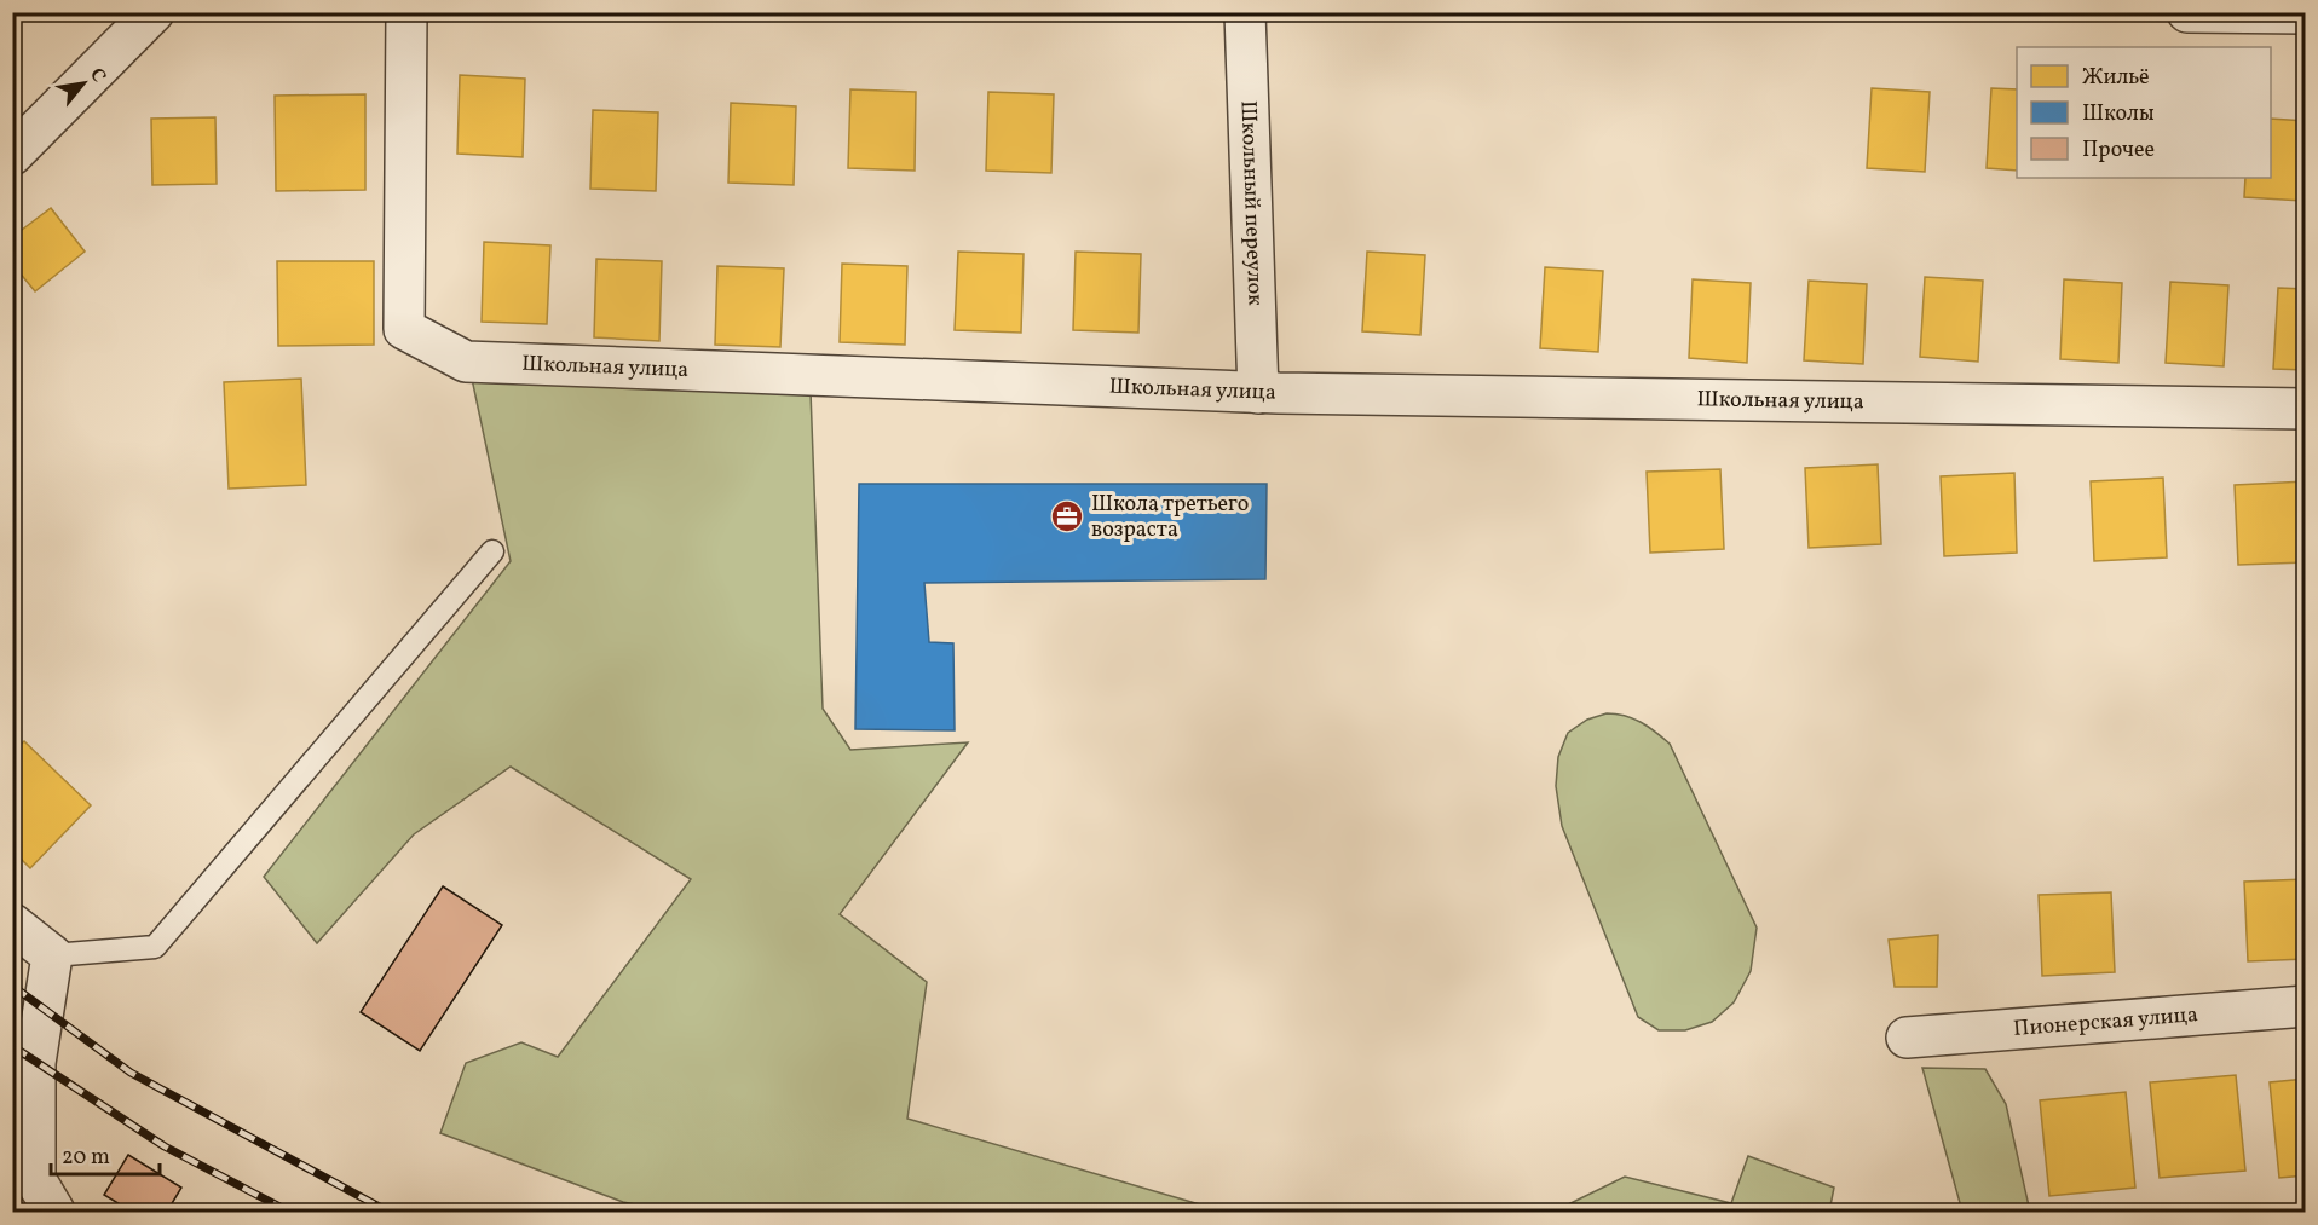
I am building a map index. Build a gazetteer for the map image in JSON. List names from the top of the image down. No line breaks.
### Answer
{"streets":{"street":["Школьный переулок","Школьная улица","Пионерская улица"]},"crossings":[["Школьный переулок","Школьная улица"]],"places":{"office":["Школа третьего возраста"]},"legend":["Жильё","Школы","Прочее"],"scale_bar":"20 m","north":"top right"}
